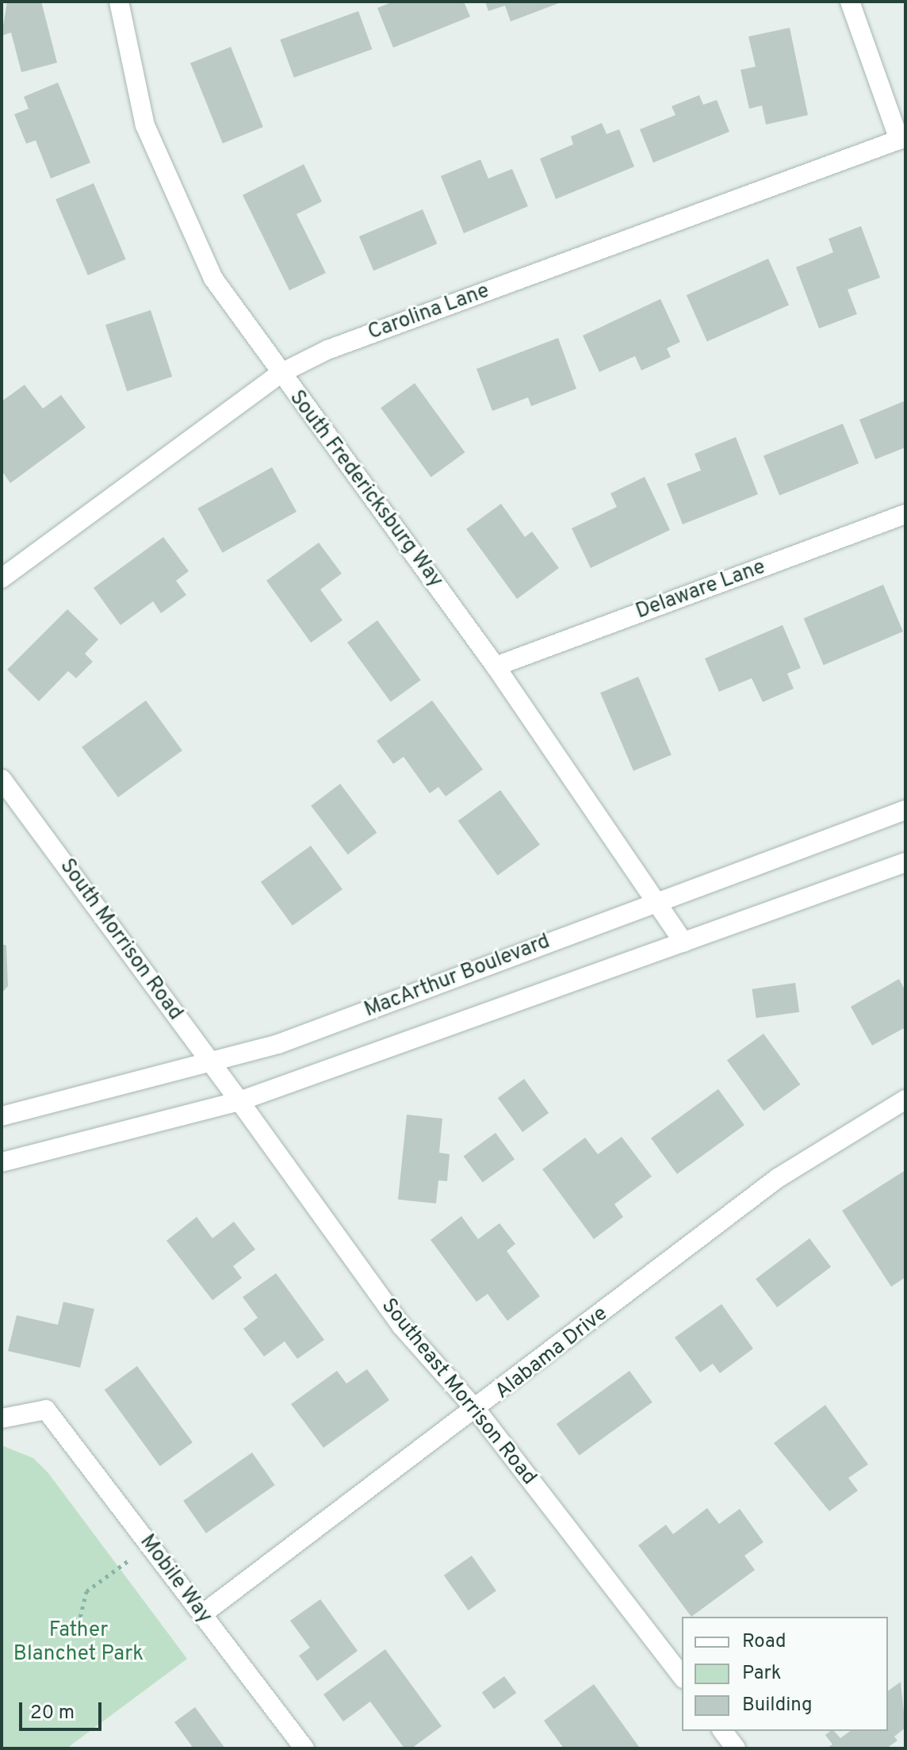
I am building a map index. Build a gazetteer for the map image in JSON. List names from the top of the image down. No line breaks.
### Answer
{"streets":{"street":["Carolina Lane","South Fredericksburg Way","Delaware Lane","South Morrison Road","MacArthur Boulevard","Alabama Drive","Southeast Morrison Road","Mobile Way"]},"crossings":[["Carolina Lane","South Fredericksburg Way"],["South Fredericksburg Way","Delaware Lane"],["South Fredericksburg Way","MacArthur Boulevard"],["South Morrison Road","MacArthur Boulevard"],["South Morrison Road","Southeast Morrison Road"],["MacArthur Boulevard","Southeast Morrison Road"],["Alabama Drive","Southeast Morrison Road"],["Alabama Drive","Mobile Way"]],"parks":["Father Blanchet Park"],"legend":["Road","Park","Building"],"scale_bar":"20 m"}
